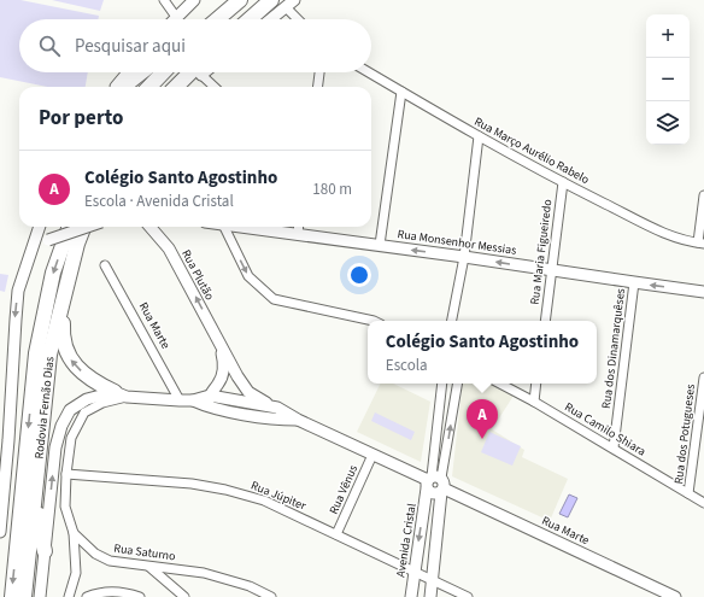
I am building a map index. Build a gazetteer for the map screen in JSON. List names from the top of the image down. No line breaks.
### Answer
{"streets":{"highway":["Rodovia Fernão Dias"],"street":["Rua Março Aurélio Rabelo","Rua Monsenhor Messias","Rua Maria Figueiredo","Rua Plutão","Rua Marte","Rua dos Dinamarquêses","Rua Camilo Shiara","Rua dos Potugueses","Rua Vênus","Rua Júpiter","Avenida Cristal","Rua Saturno"]},"crossings":[["Rua Março Aurélio Rabelo","Rua Maria Figueiredo"],["Rua Monsenhor Messias","Rua Maria Figueiredo"],["Rua Monsenhor Messias","Rua dos Dinamarquêses"],["Rua Plutão","Rua Marte"],["Rua Marte","Rua Vênus"],["Rua Marte","Avenida Cristal"],["Rua Marte","Rua Saturno"],["Rua dos Dinamarquêses","Rua Camilo Shiara"],["Rua Camilo Shiara","Rua dos Potugueses"],["Rua Vênus","Rua Júpiter"],["Rua Júpiter","Avenida Cristal"],["Rua Júpiter","Rua Saturno"]],"one_way":["Rua Monsenhor Messias","Rua Plutão"],"page":{"map_buttons":["+","−"],"search":"Pesquisar aqui","heading":"Por perto","list":[{"mark":"A","name":"Colégio Santo Agostinho","note":"Escola · Avenida Cristal","value":"180 m"}],"popup":["Colégio Santo Agostinho","Escola"],"pins":"A"}}
